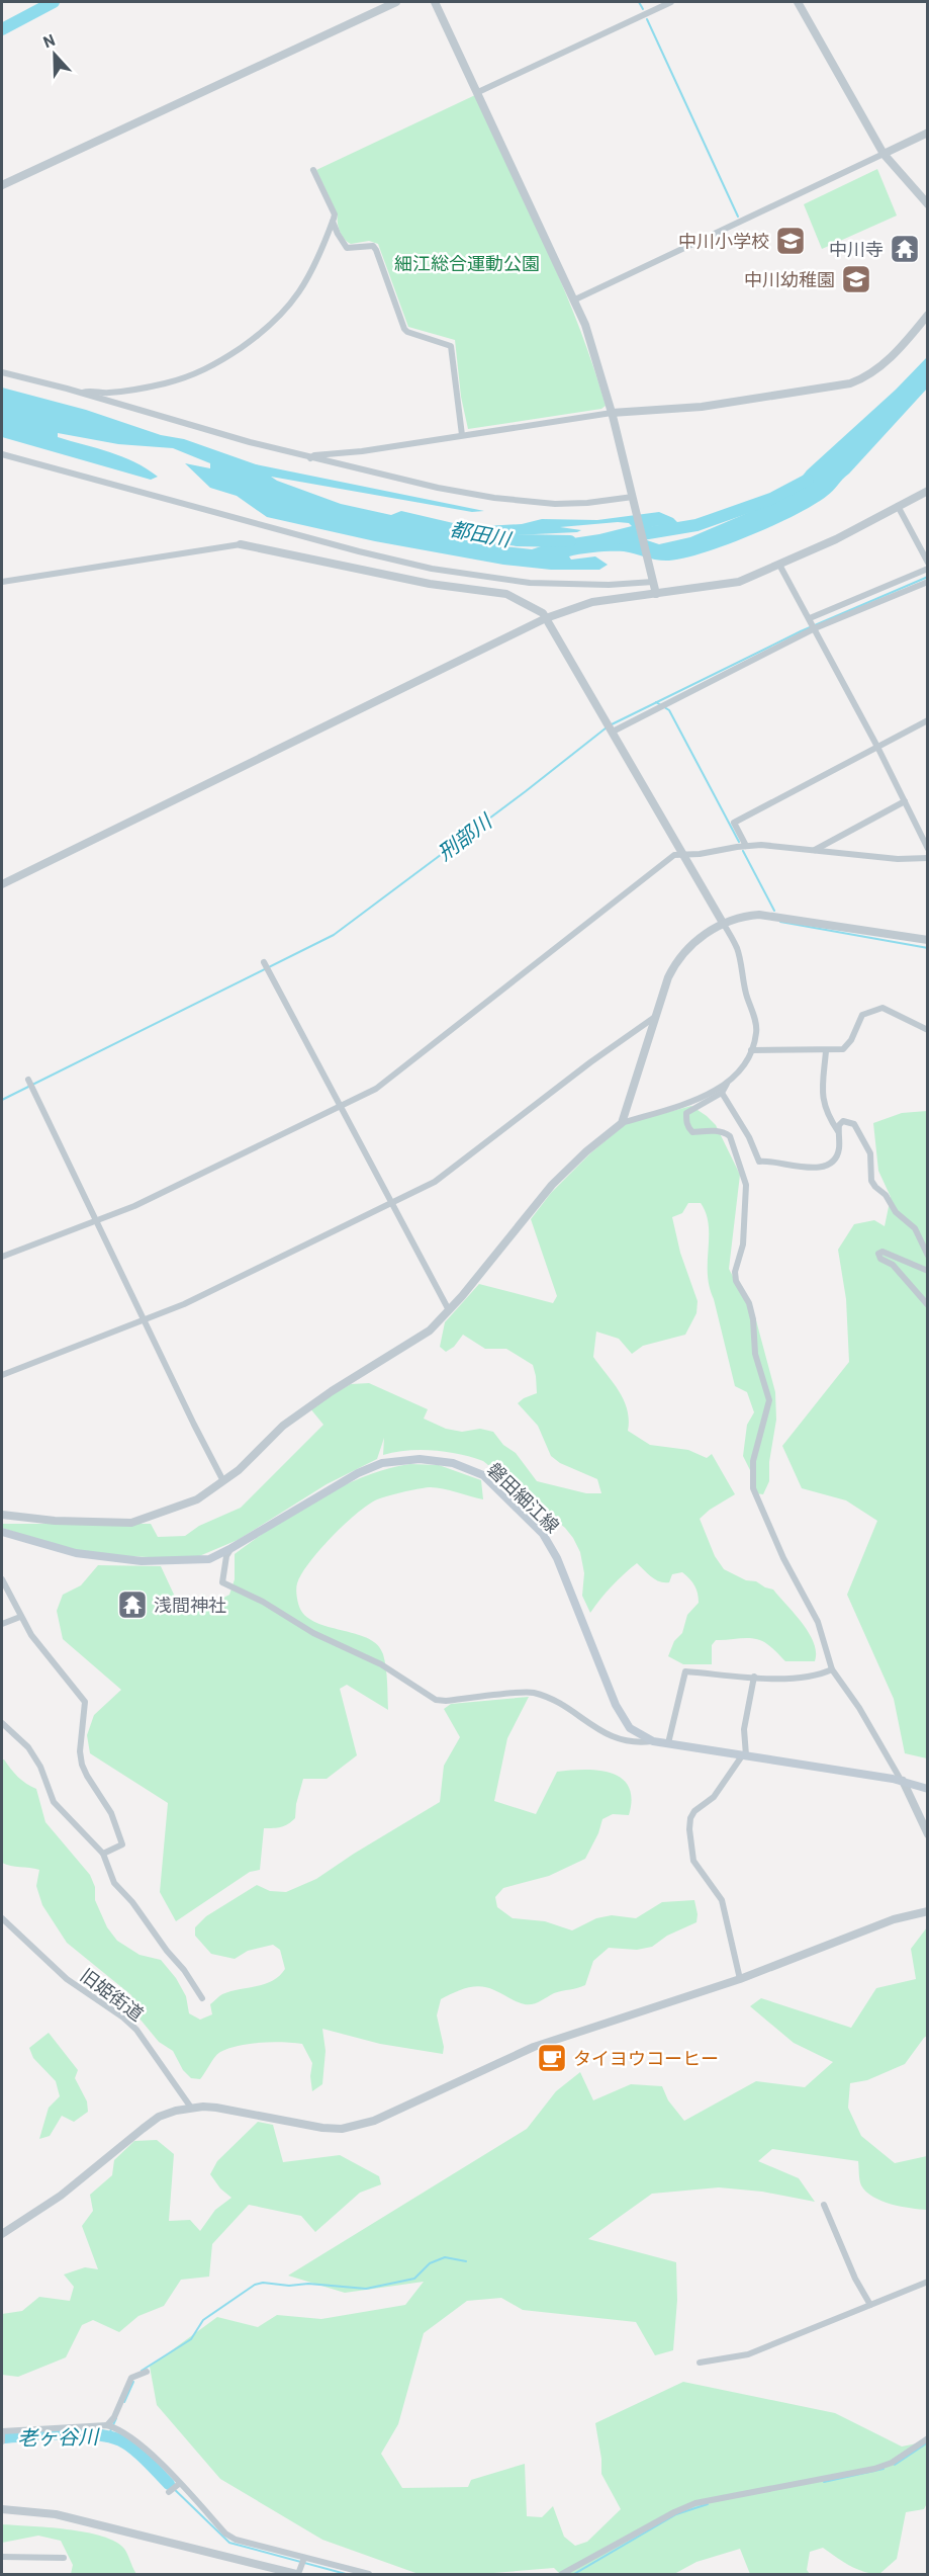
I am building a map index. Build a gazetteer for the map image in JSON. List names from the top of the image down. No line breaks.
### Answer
{"streets":{"main road":["磐田細江線"],"street":["旧姫街道"]},"water":["都田川","刑部川","老ヶ谷川"],"parks":["細江総合運動公園"],"places":{"school or university":["中川小学校","中川幼稚園"],"temple":["中川寺","浅間神社"],"cafe":["タイヨウコーヒー"]},"north":"top"}
